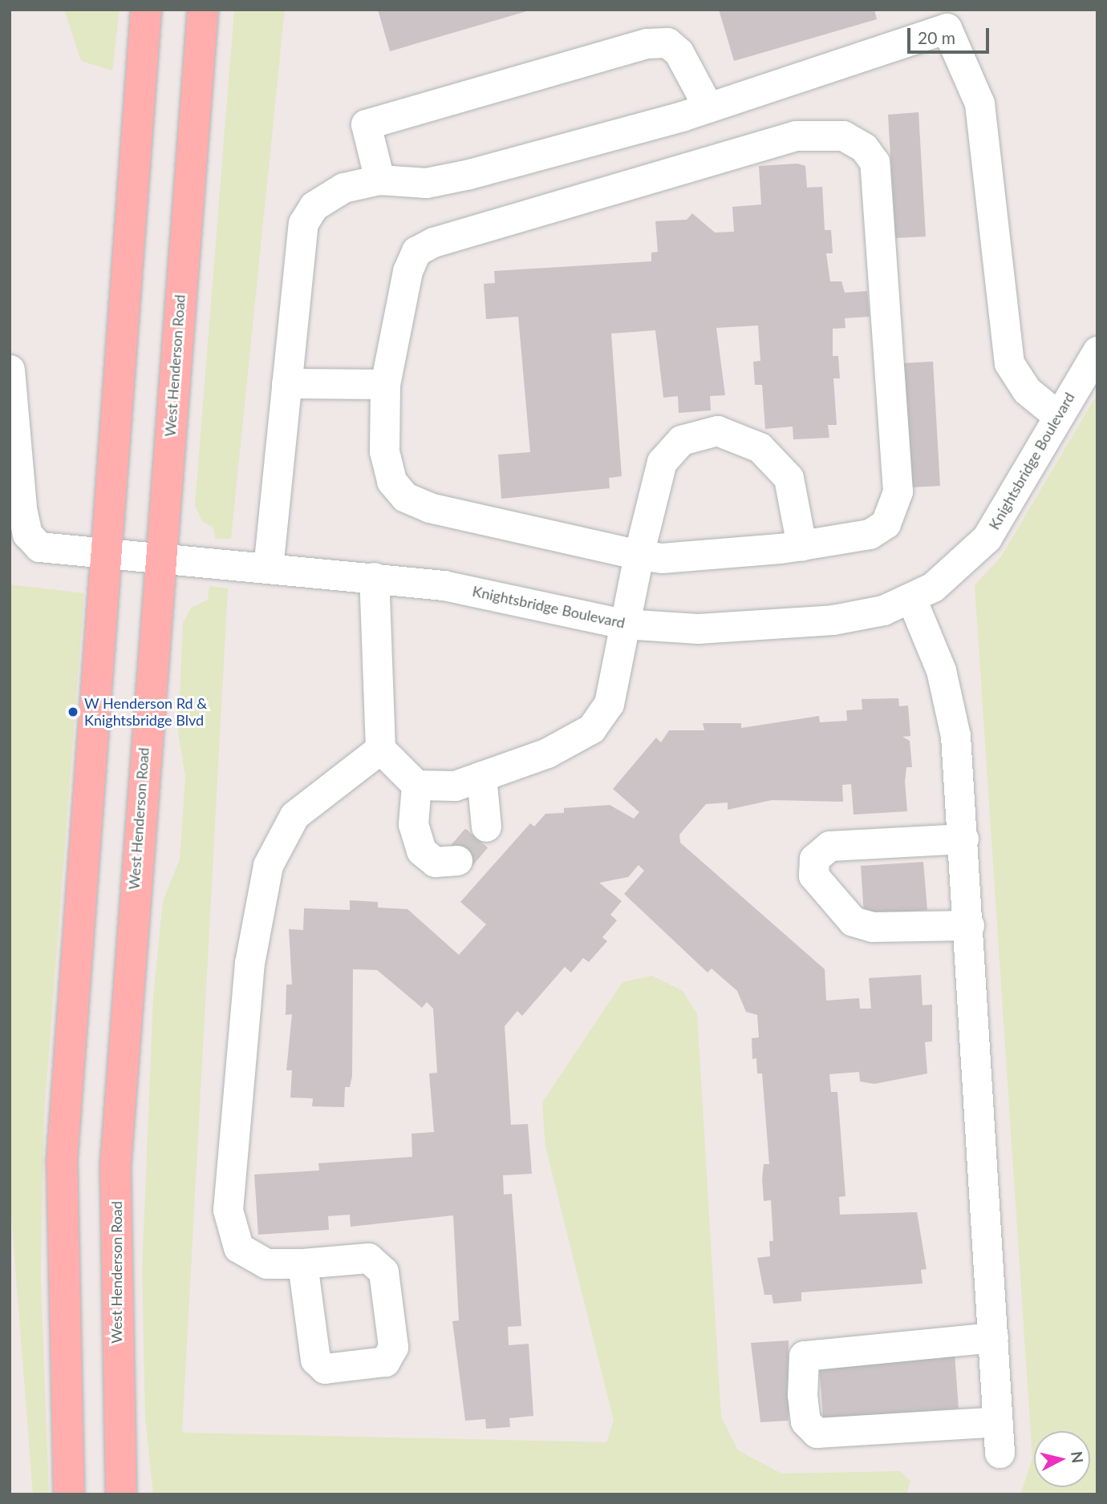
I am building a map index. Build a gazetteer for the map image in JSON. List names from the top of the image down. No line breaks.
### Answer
{"streets":{"main road":["West Henderson Road"],"street":["Knightsbridge Boulevard"]},"crossings":[["West Henderson Road","Knightsbridge Boulevard"]],"places":["W Henderson Rd & Knightsbridge Blvd"],"scale_bar":"20 m","north":"right"}
